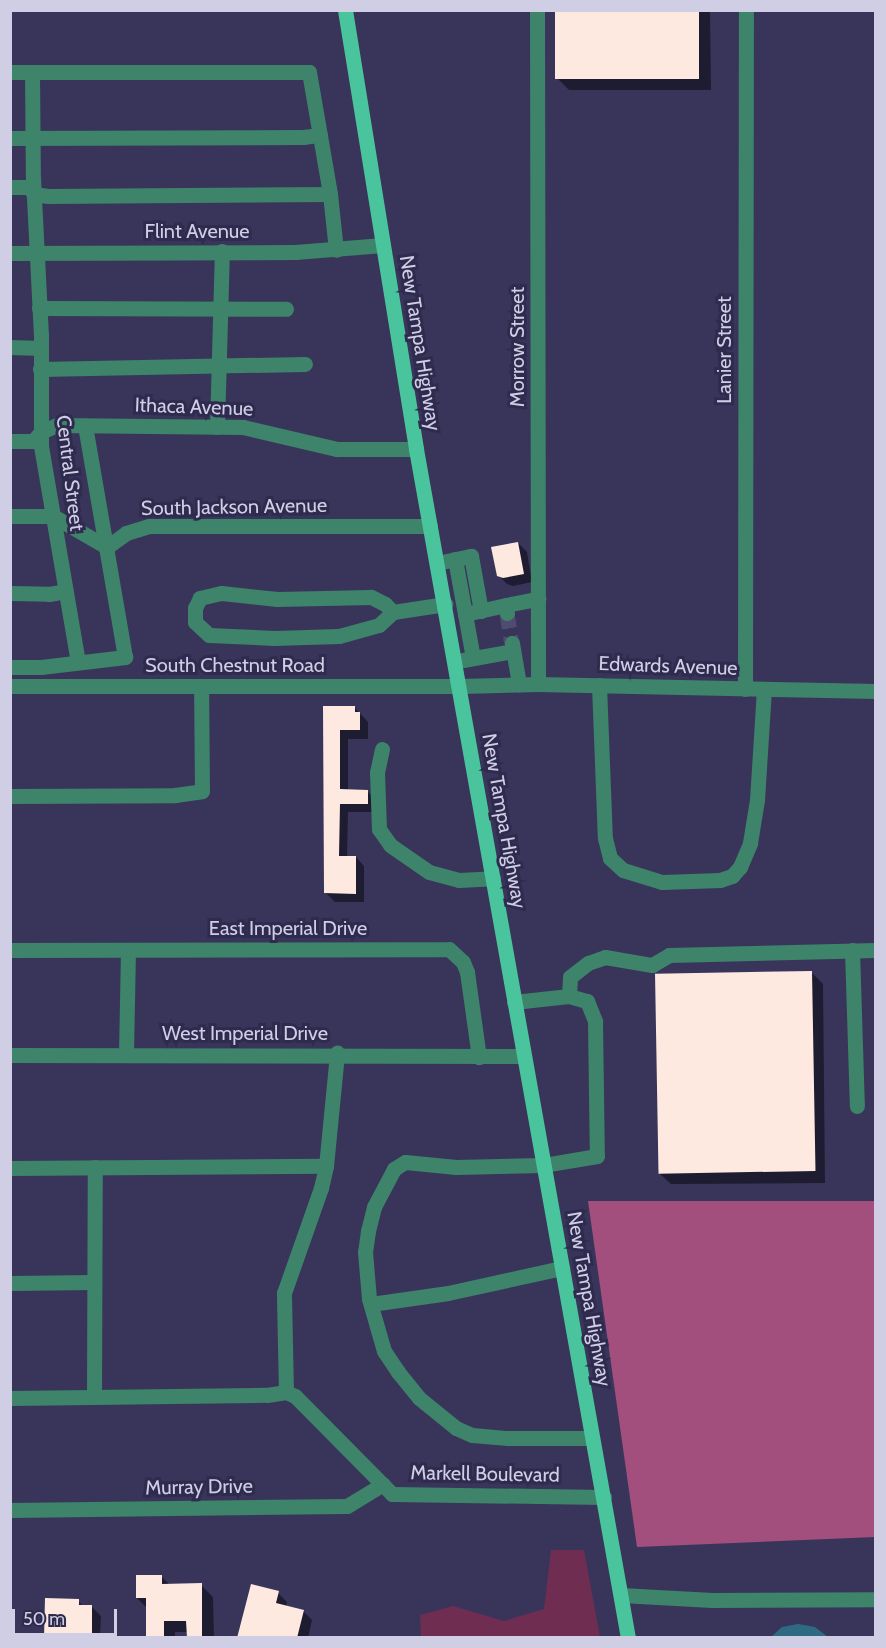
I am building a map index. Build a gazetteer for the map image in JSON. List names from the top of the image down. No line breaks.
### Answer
{"streets":{"main road":["New Tampa Highway"],"street":["Flint Avenue","Morrow Street","Lanier Street","Ithaca Avenue","Central Street","South Jackson Avenue","South Chestnut Road","Edwards Avenue","East Imperial Drive","West Imperial Drive","Markell Boulevard","Murray Drive"]},"crossings":[["Flint Avenue","New Tampa Highway"],["Flint Avenue","Central Street"],["New Tampa Highway","Ithaca Avenue"],["New Tampa Highway","South Jackson Avenue"],["New Tampa Highway","South Chestnut Road"],["New Tampa Highway","Edwards Avenue"],["New Tampa Highway","West Imperial Drive"],["New Tampa Highway","Markell Boulevard"],["Morrow Street","Edwards Avenue"],["Lanier Street","Edwards Avenue"],["Ithaca Avenue","Central Street"],["South Chestnut Road","Edwards Avenue"],["East Imperial Drive","West Imperial Drive"],["Markell Boulevard","Murray Drive"]],"scale_bar":"50 m"}
